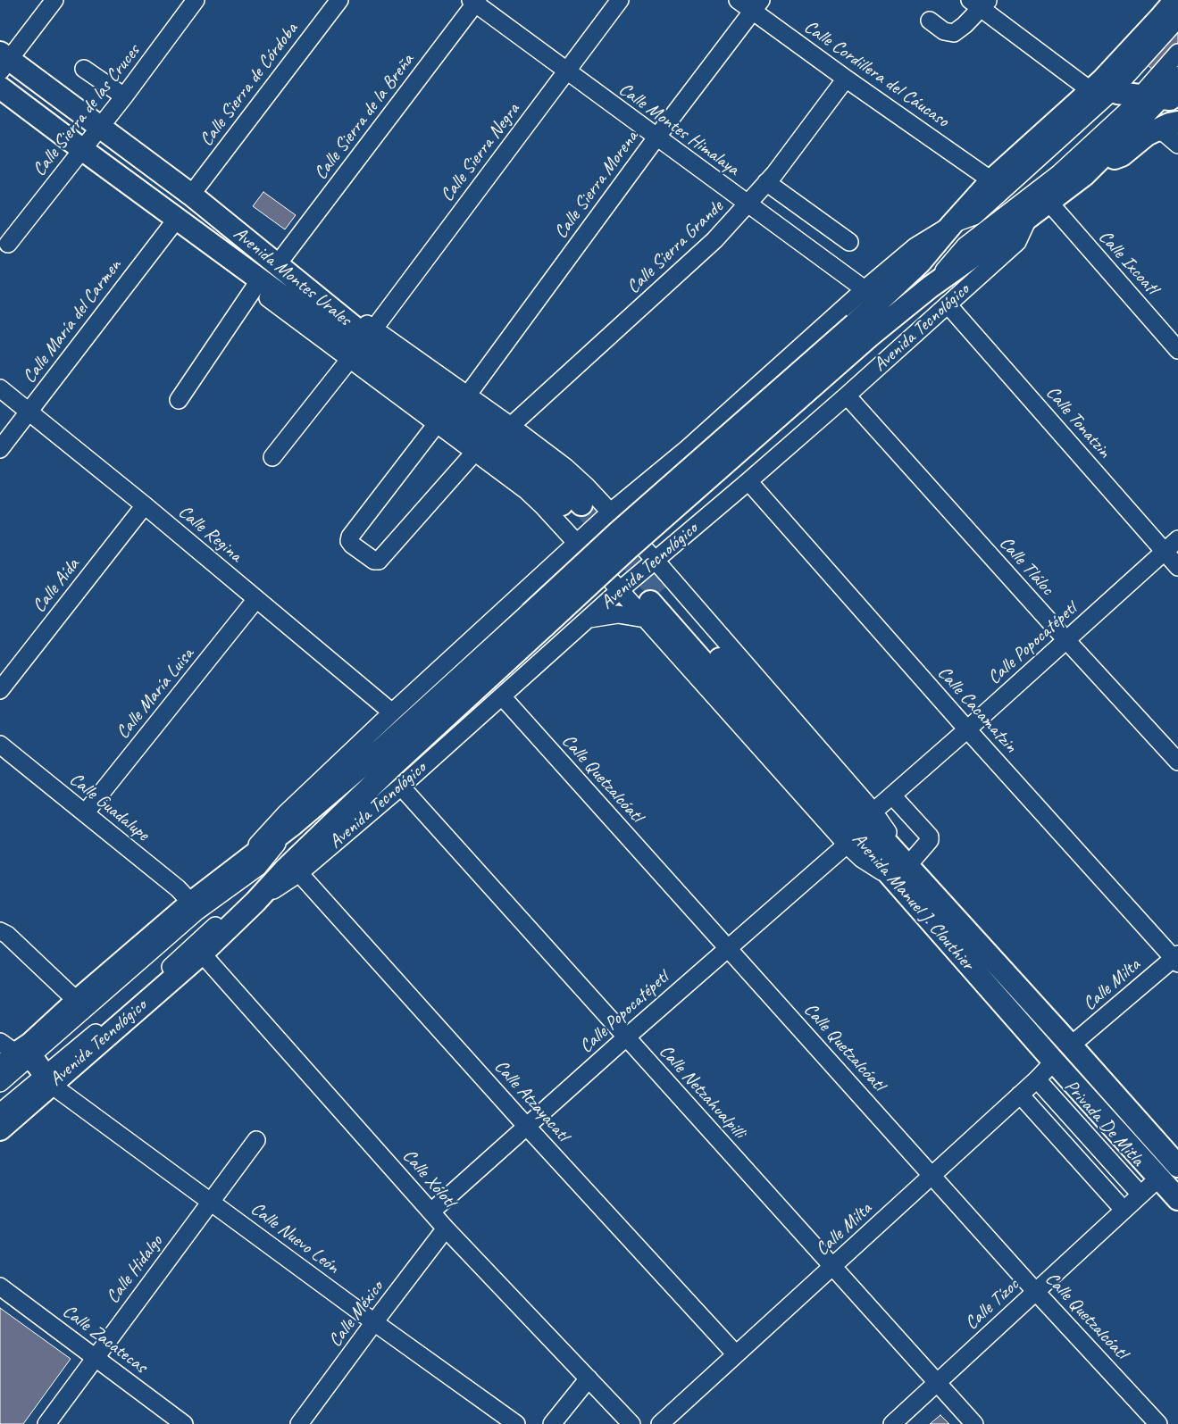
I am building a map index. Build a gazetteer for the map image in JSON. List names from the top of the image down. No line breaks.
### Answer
{"streets":{"main road":["Avenida Montes Urales","Avenida Tecnológico","Avenida Manuel J. Clouthier"],"street":["Calle Cordillera del Cáucaso","Calle Sierra de Córdoba","Calle Sierra de las Cruces","Calle Sierra de la Breña","Calle Montes Himalaya","Calle Sierra Negra","Calle Sierra Morena","Calle Sierra Grande","Calle Ixcoatl","Calle María del Carmen","Calle Tonatzin","Calle Regina","Calle Tláloc","Calle Aída","Calle Popocatépetl","Calle María Luisa","Calle Cacamatzin","Calle Quetzalcóatl","Calle Guadalupe","Calle Milta","Calle Netzahualpilli","Calle Atzayacatl","Privada De Mitla","Calle Xólotl","Calle Nuevo León","Calle Hidalgo","Calle Tízoc","Calle México","Calle Zacatecas"]},"crossings":[["Calle Cordillera del Cáucaso","Calle Sierra Morena"],["Calle Cordillera del Cáucaso","Calle Sierra Grande"],["Calle Cordillera del Cáucaso","Avenida Tecnológico"],["Calle Sierra de Córdoba","Avenida Montes Urales"],["Calle Sierra de las Cruces","Avenida Montes Urales"],["Calle Sierra de la Breña","Calle Montes Himalaya"],["Calle Montes Himalaya","Calle Sierra Negra"],["Calle Montes Himalaya","Calle Sierra Morena"],["Calle Montes Himalaya","Calle Sierra Grande"],["Calle Montes Himalaya","Avenida Tecnológico"],["Calle Ixcoatl","Avenida Tecnológico"],["Avenida Montes Urales","Calle María del Carmen"],["Calle María del Carmen","Calle Regina"],["Avenida Tecnológico","Calle Tonatzin"],["Avenida Tecnológico","Calle Regina"],["Avenida Tecnológico","Calle Tláloc"],["Avenida Tecnológico","Calle Cacamatzin"],["Avenida Tecnológico","Calle Quetzalcóatl"],["Avenida Tecnológico","Calle Guadalupe"],["Avenida Tecnológico","Calle Netzahualpilli"],["Avenida Tecnológico","Calle Atzayacatl"],["Avenida Tecnológico","Calle Xólotl"],["Avenida Tecnológico","Calle Nuevo León"],["Calle Tonatzin","Calle Popocatépetl"],["Calle Regina","Calle Aída"],["Calle Regina","Calle María Luisa"],["Calle Tláloc","Calle Popocatépetl"],["Calle Popocatépetl","Calle Cacamatzin"],["Calle Popocatépetl","Calle Quetzalcóatl"],["Calle Popocatépetl","Calle Netzahualpilli"],["Calle Popocatépetl","Calle Atzayacatl"],["Calle Popocatépetl","Calle Xólotl"],["Calle María Luisa","Calle Guadalupe"],["Calle Cacamatzin","Calle Milta"],["Calle Quetzalcóatl","Calle Milta"],["Calle Quetzalcóatl","Calle Tízoc"],["Avenida Manuel J. Clouthier","Calle Milta"],["Avenida Manuel J. Clouthier","Calle Tízoc"],["Calle Milta","Calle Netzahualpilli"],["Calle Milta","Calle Atzayacatl"],["Calle Milta","Privada De Mitla"],["Calle Netzahualpilli","Calle Tízoc"],["Privada De Mitla","Calle Tízoc"],["Calle Xólotl","Calle México"],["Calle Nuevo León","Calle Hidalgo"],["Calle Nuevo León","Calle México"],["Calle Hidalgo","Calle Zacatecas"]]}
